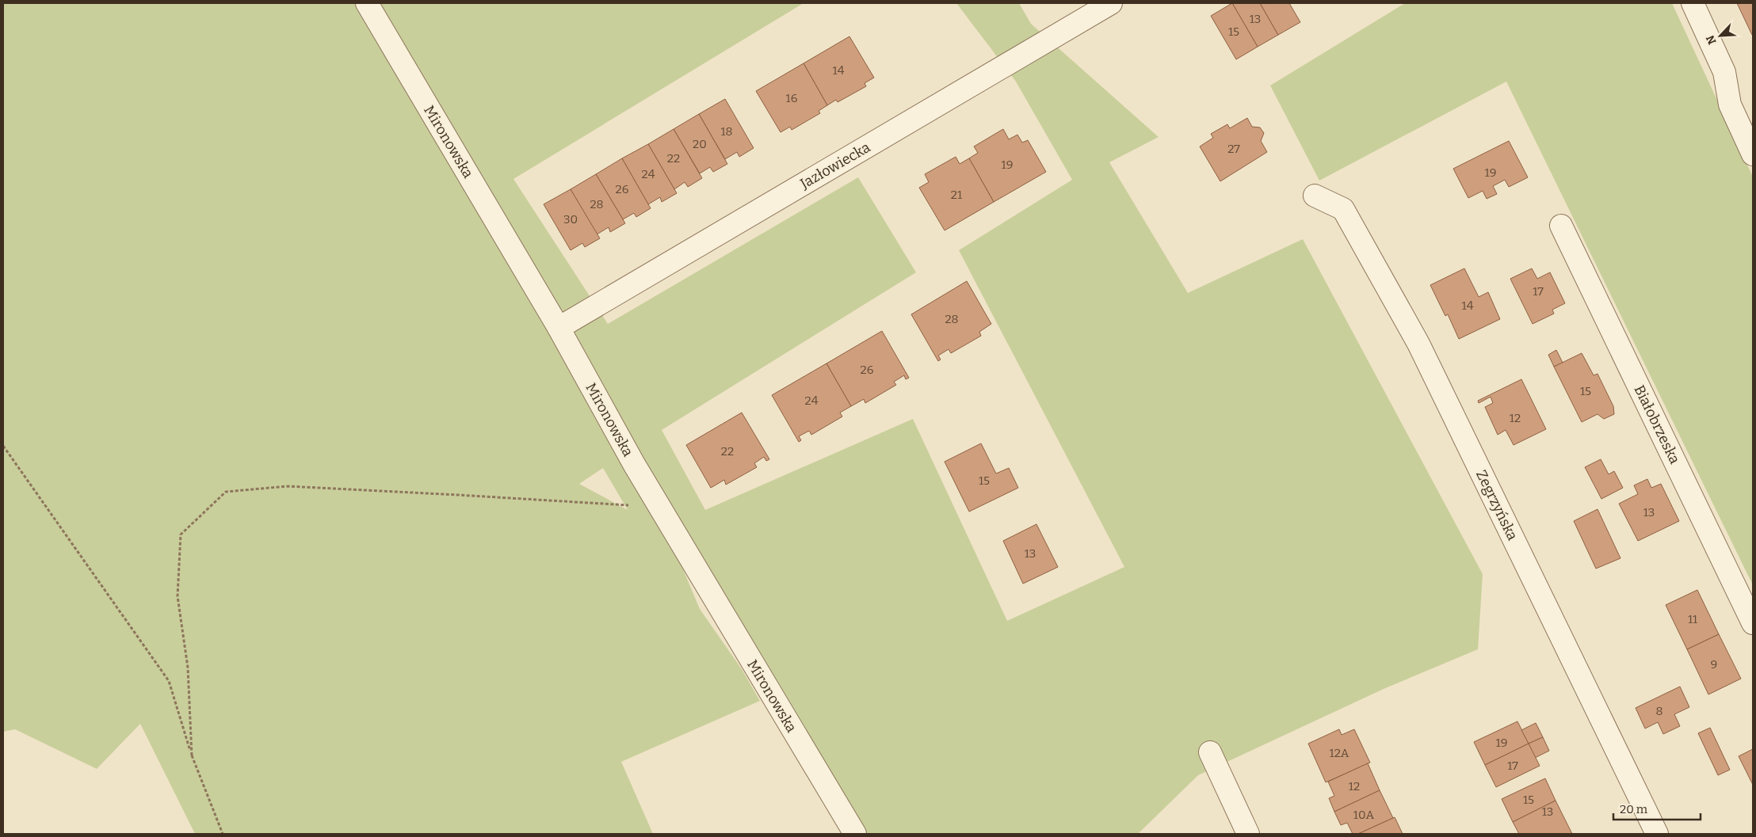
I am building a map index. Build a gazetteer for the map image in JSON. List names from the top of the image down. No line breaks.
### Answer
{"streets":{"street":["Mironowska","Jazłowiecka","Białobrzeska","Zegrzyńska"]},"crossings":[["Mironowska","Jazłowiecka"]],"house_numbers":["13","15","14","16","18","20","27","22","19","19","24","26","21","28","30","17","14","28","26","15","24","12","22","15","13","13","11","9","8","19","12A","17","12","15","13","10A"],"scale_bar":"20 m","north":"bottom left"}
